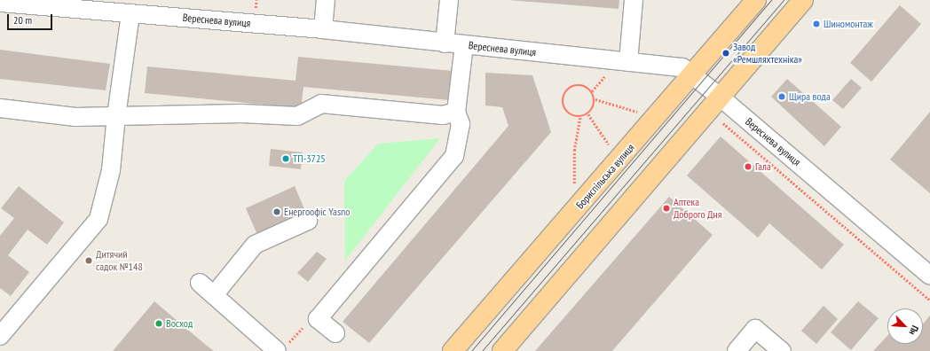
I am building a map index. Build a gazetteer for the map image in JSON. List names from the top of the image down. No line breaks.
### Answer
{"streets":{"main road":["Бориспільська вулиця"],"street":["Вереснева вулиця"]},"crossings":[["Вереснева вулиця","Бориспільська вулиця"]],"places":["Шиномонтаж","Завод «Ремшляхтехніка»","Щира вода","ТП-3725","Гала","Аптека Доброго Дня","Енергоофіс Yasno","Дитячий садок №148","Восход"],"scale_bar":"20 m","north":"bottom right"}
